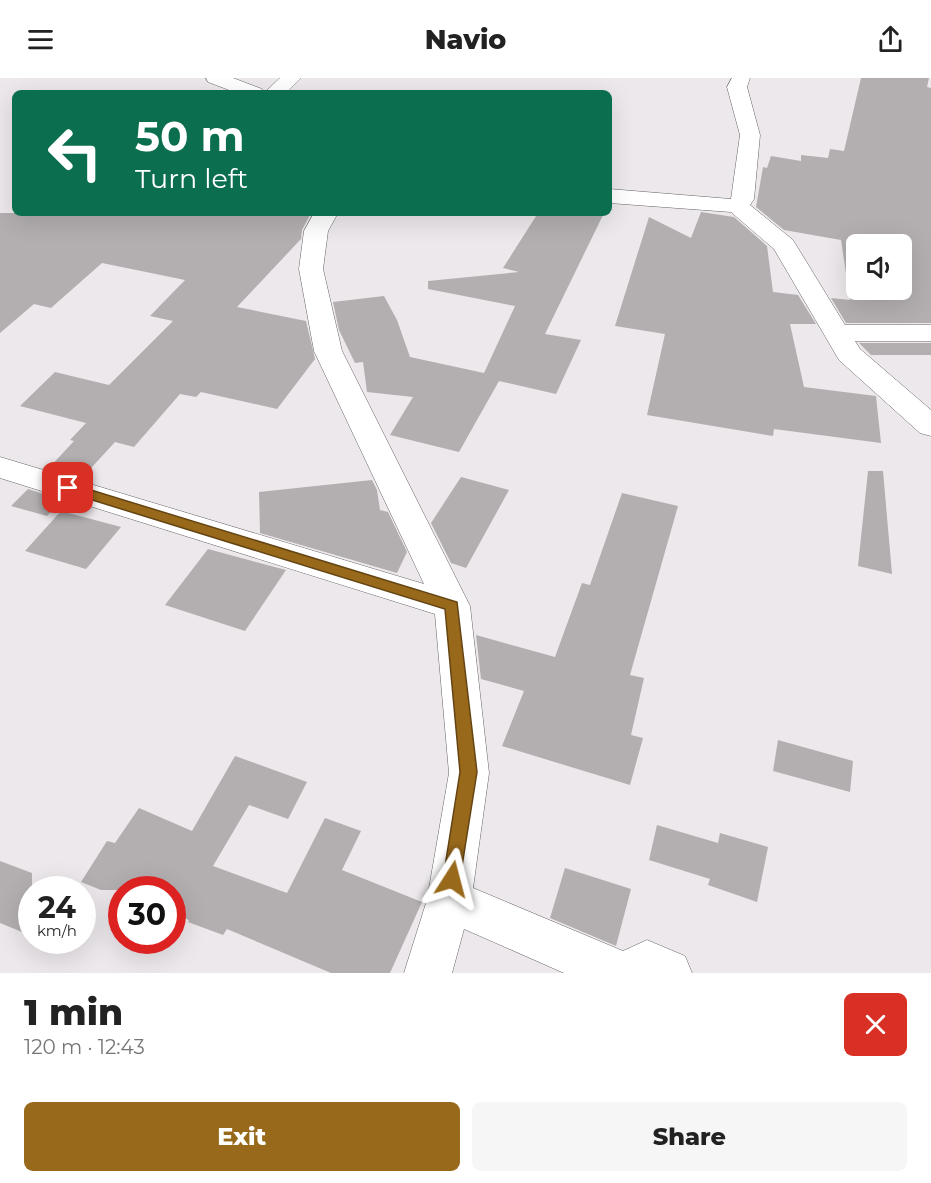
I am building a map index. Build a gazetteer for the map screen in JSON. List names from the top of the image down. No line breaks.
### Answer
{"page":{"header":"Navio","turn":["50 m","Turn left"],"speed":"24 km/h","limit":"30","heading":["1 min","120 m · 12:43"],"buttons":["Exit","Share"]}}
